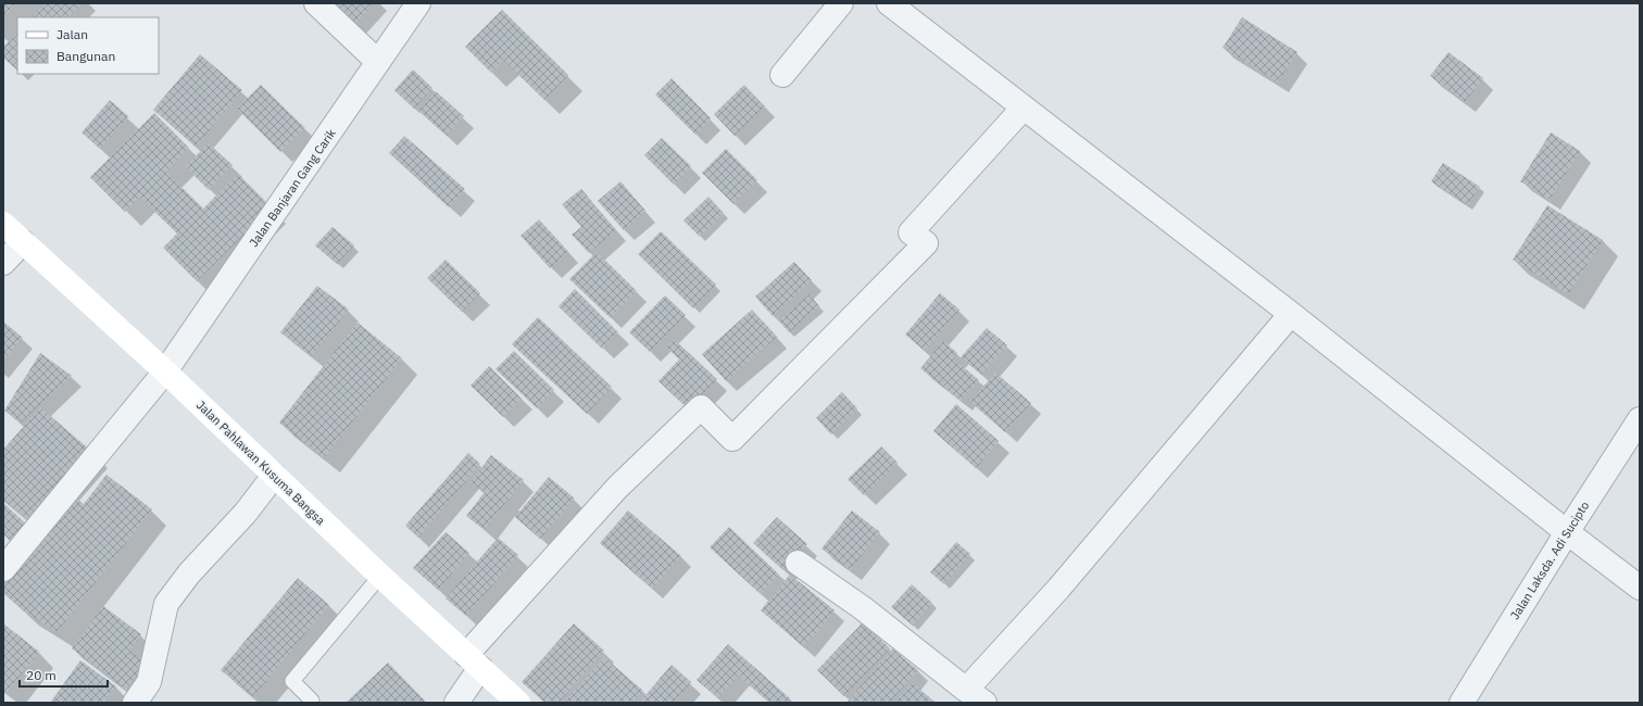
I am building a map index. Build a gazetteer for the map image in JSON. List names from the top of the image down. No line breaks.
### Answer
{"streets":{"main road":["Jalan Pahlawan Kusuma Bangsa"],"street":["Jalan Banjaran Gang Carik","Jalan Laksda. Adi Sucipto"]},"crossings":[["Jalan Banjaran Gang Carik","Jalan Pahlawan Kusuma Bangsa"]],"legend":["Jalan","Bangunan"],"scale_bar":"20 m"}
